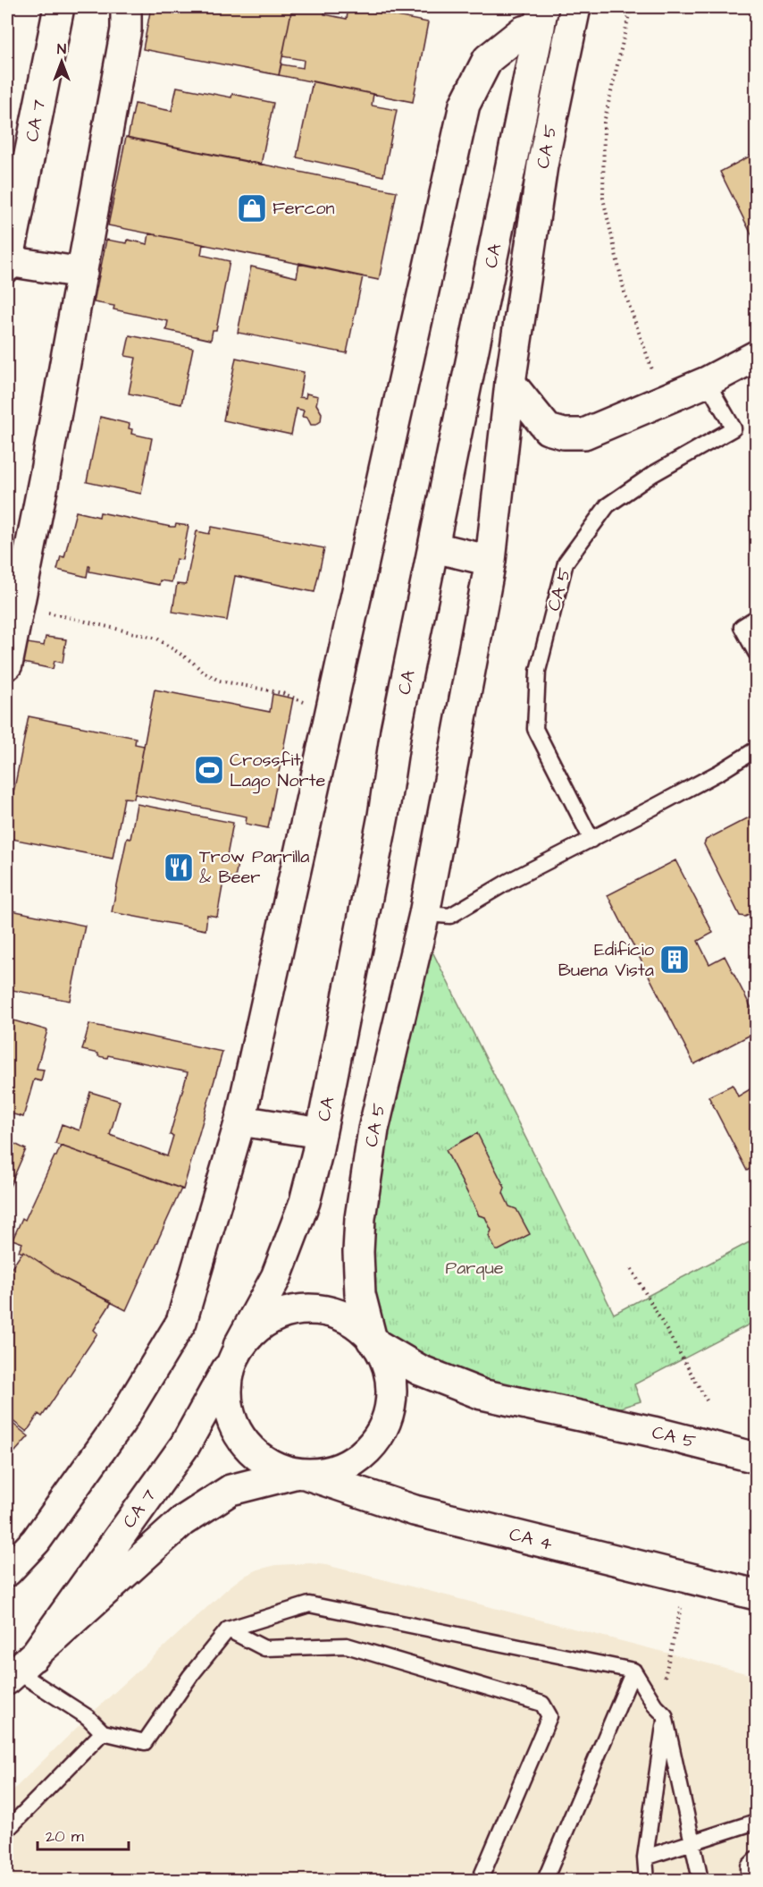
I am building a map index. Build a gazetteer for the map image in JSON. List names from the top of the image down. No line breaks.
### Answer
{"streets":{"street":["CA 7","CA 5","CA","CA 4"]},"crossings":[["CA 7","CA 5"],["CA 7","CA"],["CA 7","CA 4"],["CA 5","CA"],["CA 5","CA 4"],["CA","CA 4"]],"parks":["Parque"],"places":{"shop":["Fercon"],"sports":["Crossfit Lago Norte"],"restaurant":["Trow Parrilla & Beer"],"building":["Edifício Buena Vista"]},"scale_bar":"20 m","north":"top"}
